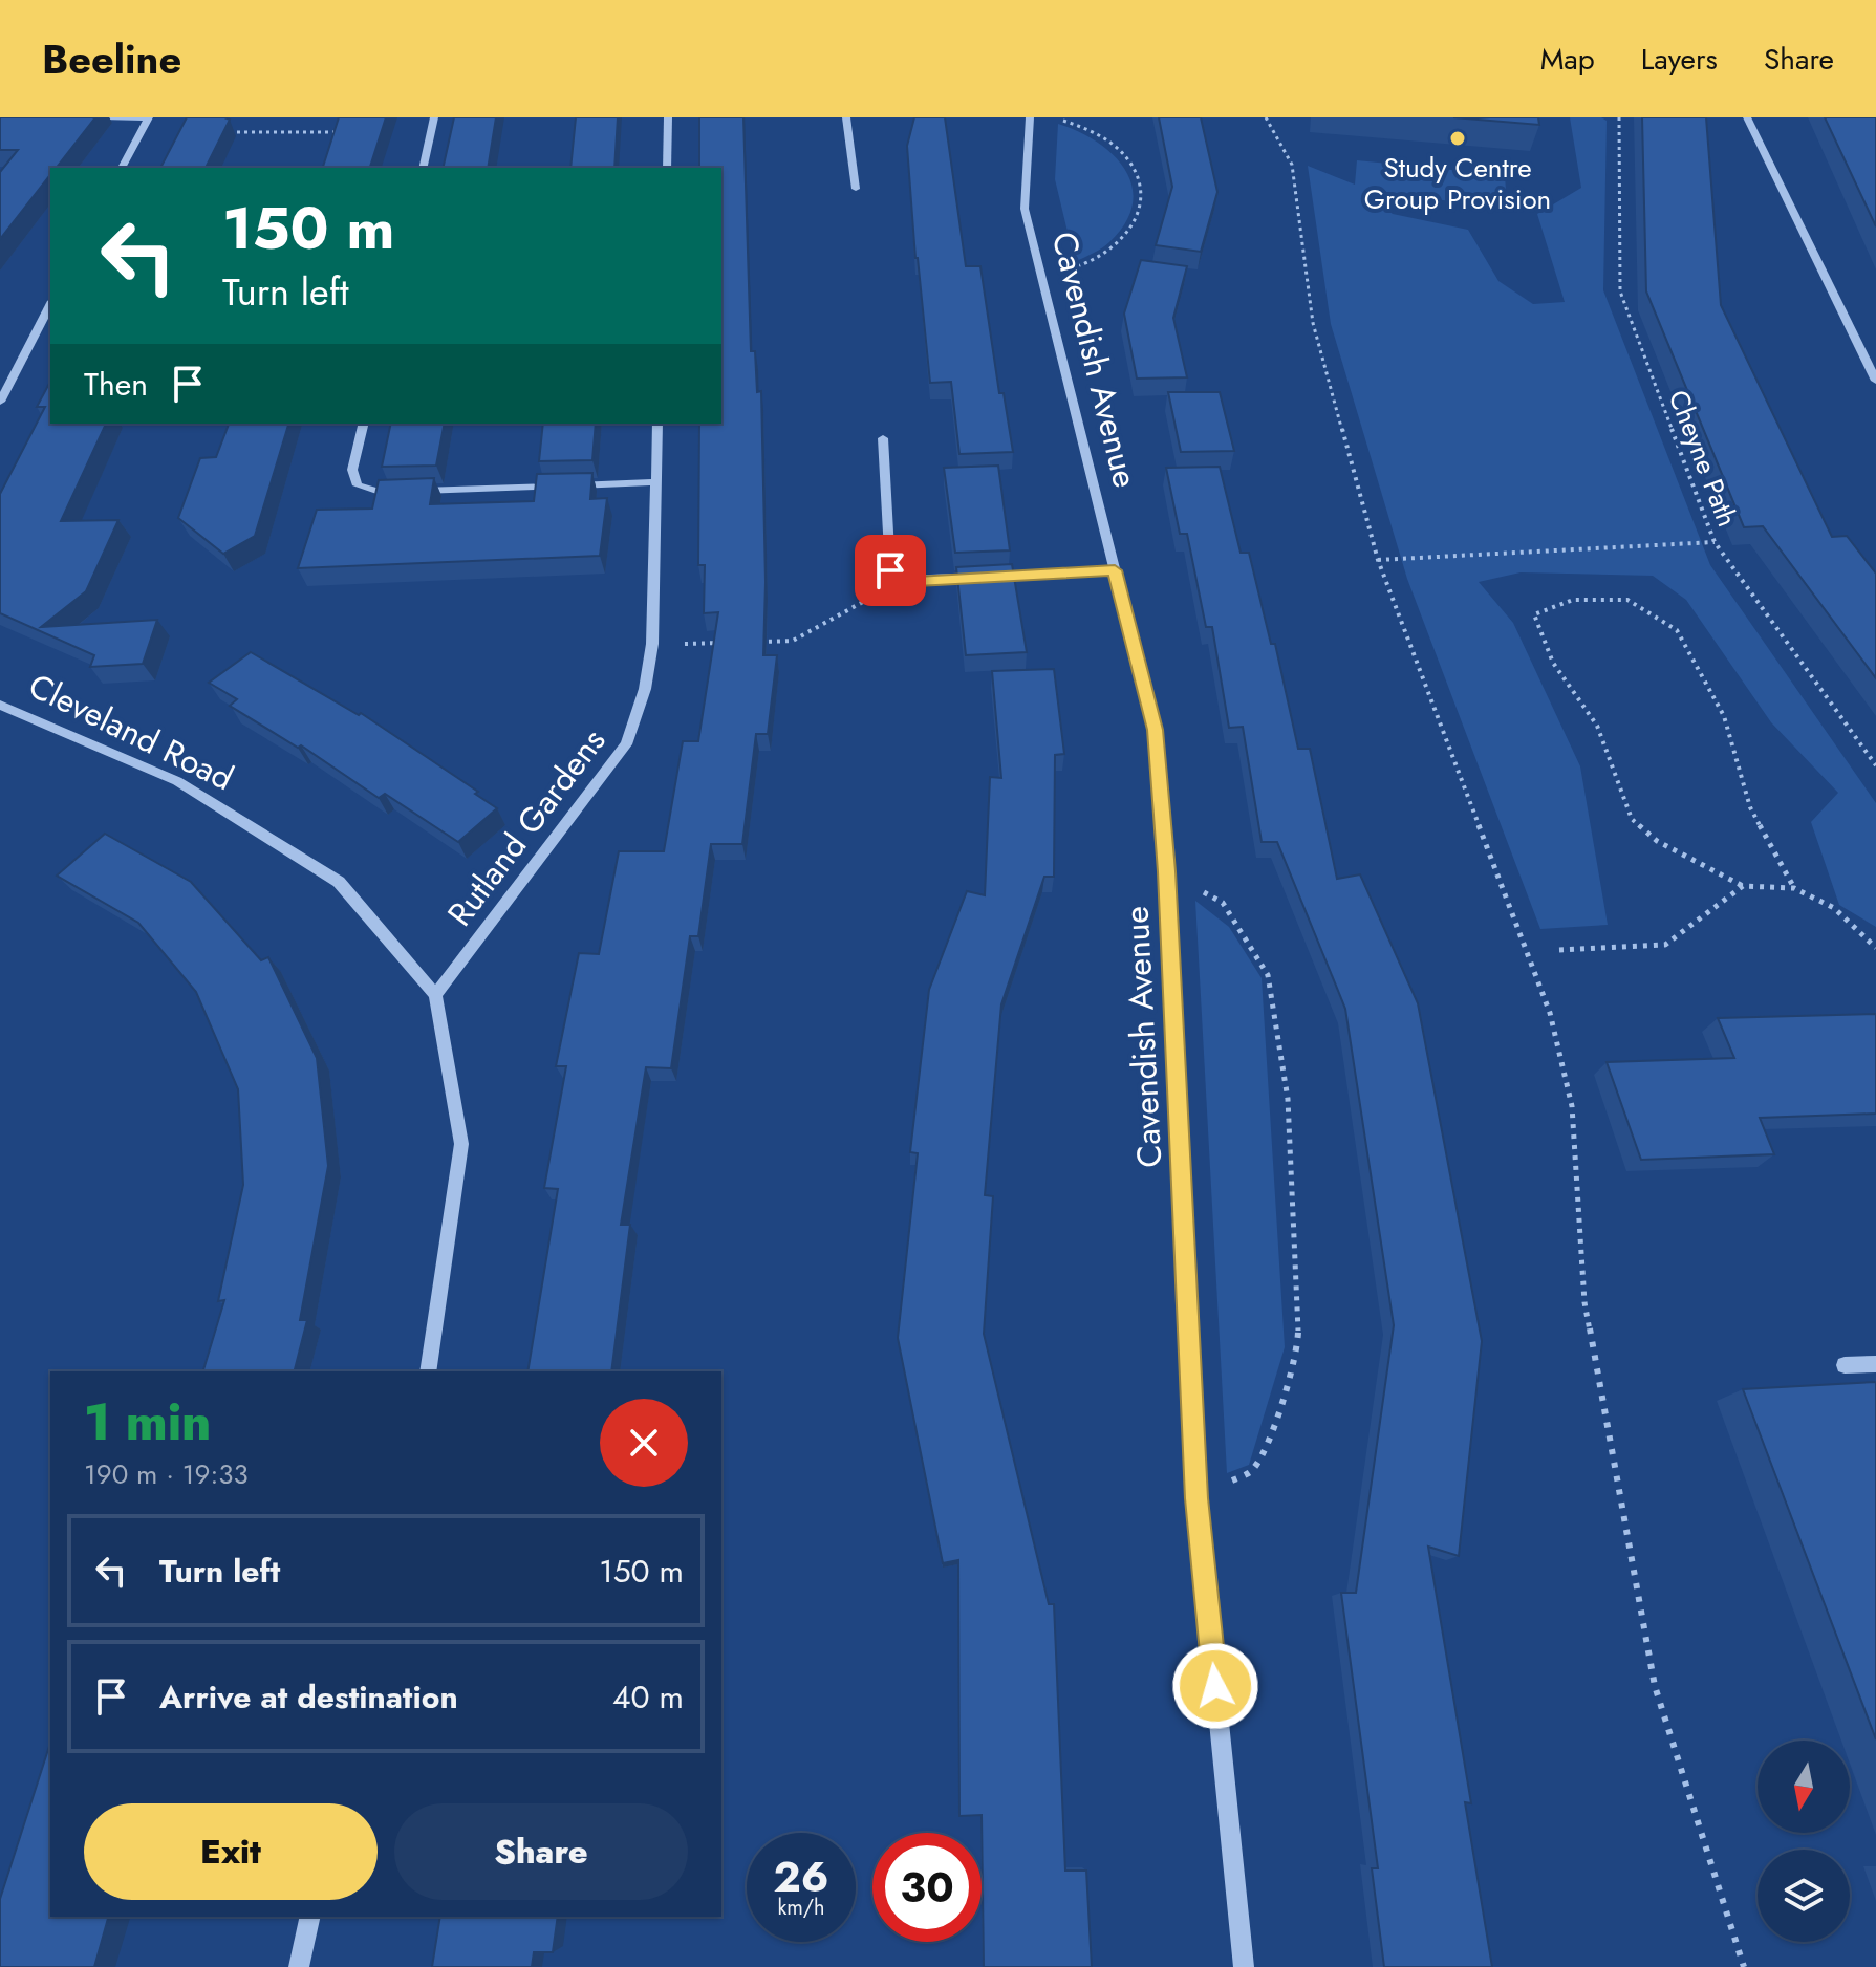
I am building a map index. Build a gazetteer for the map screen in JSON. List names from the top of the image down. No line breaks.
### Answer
{"streets":{"street":["Cavendish Avenue","Cleveland Road","Rutland Gardens"],"path":["Cheyne Path"]},"crossings":[["Cleveland Road","Rutland Gardens"]],"places":["Study Centre Group Provision"],"north":"bottom","page":{"header":"Beeline","nav":["Map","Layers","Share"],"turn":["150 m","Turn left"],"then":"Then","heading":["1 min","190 m · 19:33"],"list":[{"name":"Turn left","value":"150 m"},{"name":"Arrive at destination","value":"40 m"}],"buttons":["Exit","Share"],"speed":"26 km/h","limit":"30"}}
